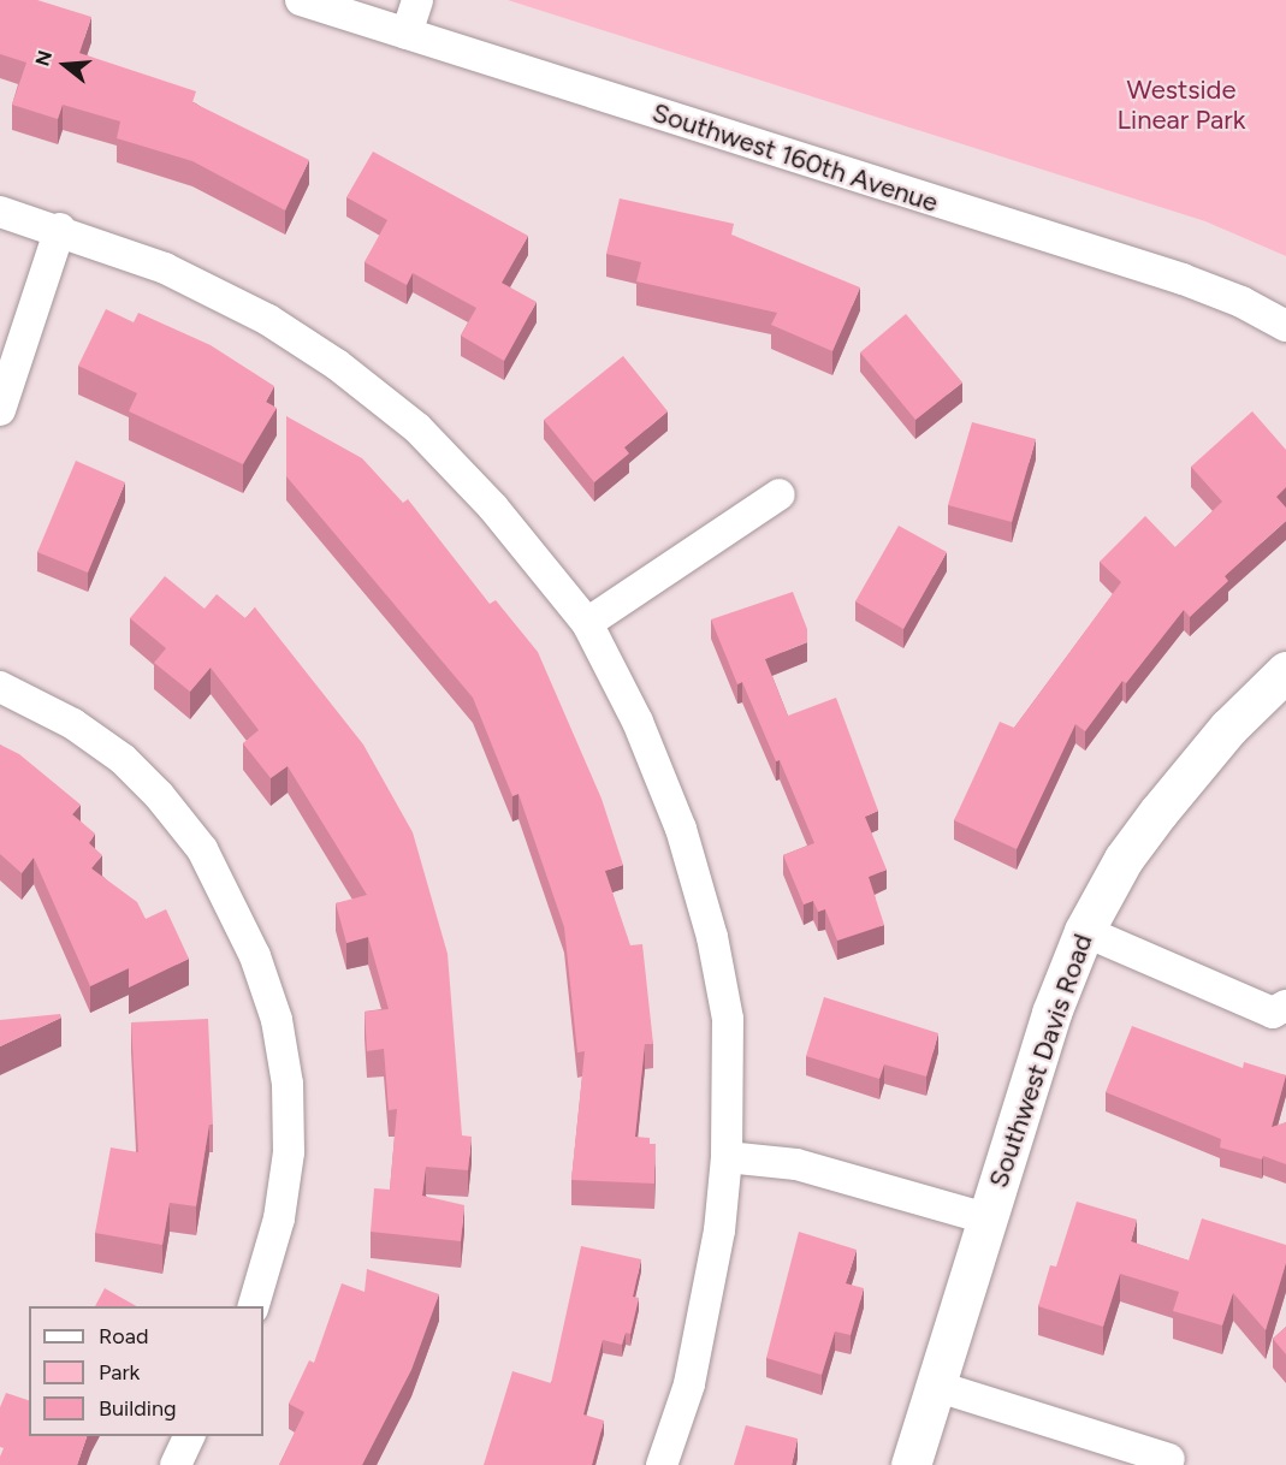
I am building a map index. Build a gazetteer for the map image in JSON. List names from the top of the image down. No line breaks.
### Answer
{"streets":{"street":["Southwest 160th Avenue","Southwest Davis Road"]},"parks":["Westside Linear Park"],"legend":["Road","Park","Building"],"north":"left"}
